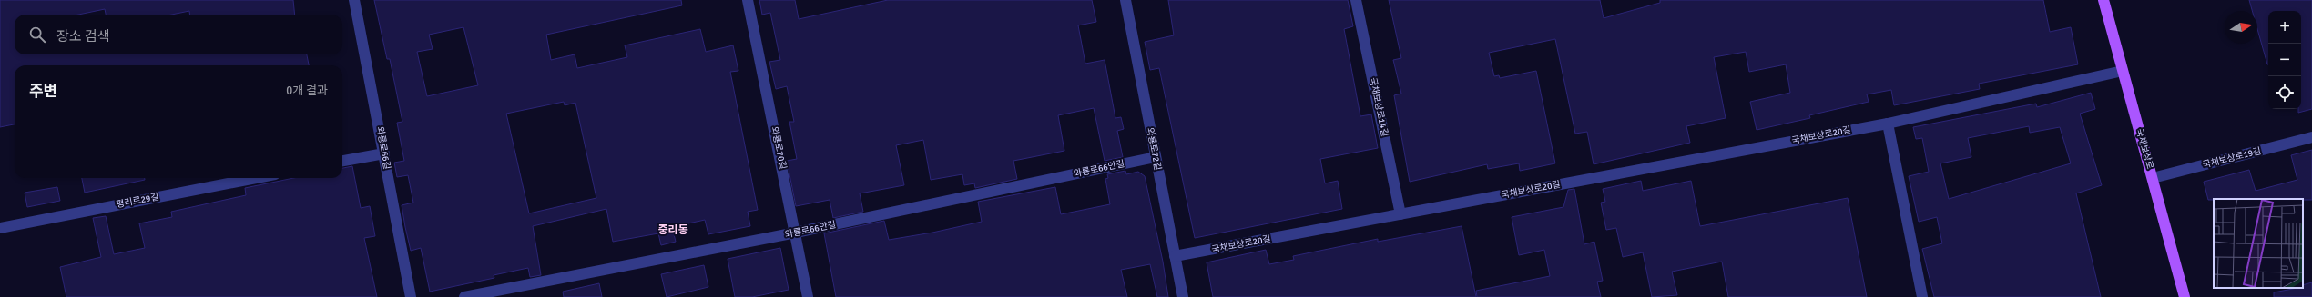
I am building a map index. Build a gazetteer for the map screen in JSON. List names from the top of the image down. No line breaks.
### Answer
{"streets":{"main road":["국채보상로"],"street":["국채보상로14길","국채보상로20길","와룡로66길","와룡로70길","와룡로72길","국채보상로19길","와룡로66안길","평리로29길"]},"crossings":[["국채보상로14길","국채보상로20길"],["국채보상로20길","와룡로72길"],["국채보상로20길","국채보상로"],["와룡로70길","와룡로66안길"],["와룡로72길","와룡로66안길"],["국채보상로","국채보상로19길"]],"districts":["중리동"],"north":"right","page":{"map_buttons":["+","−"],"search":"장소 검색","heading":["주변","0개 결과"]}}
